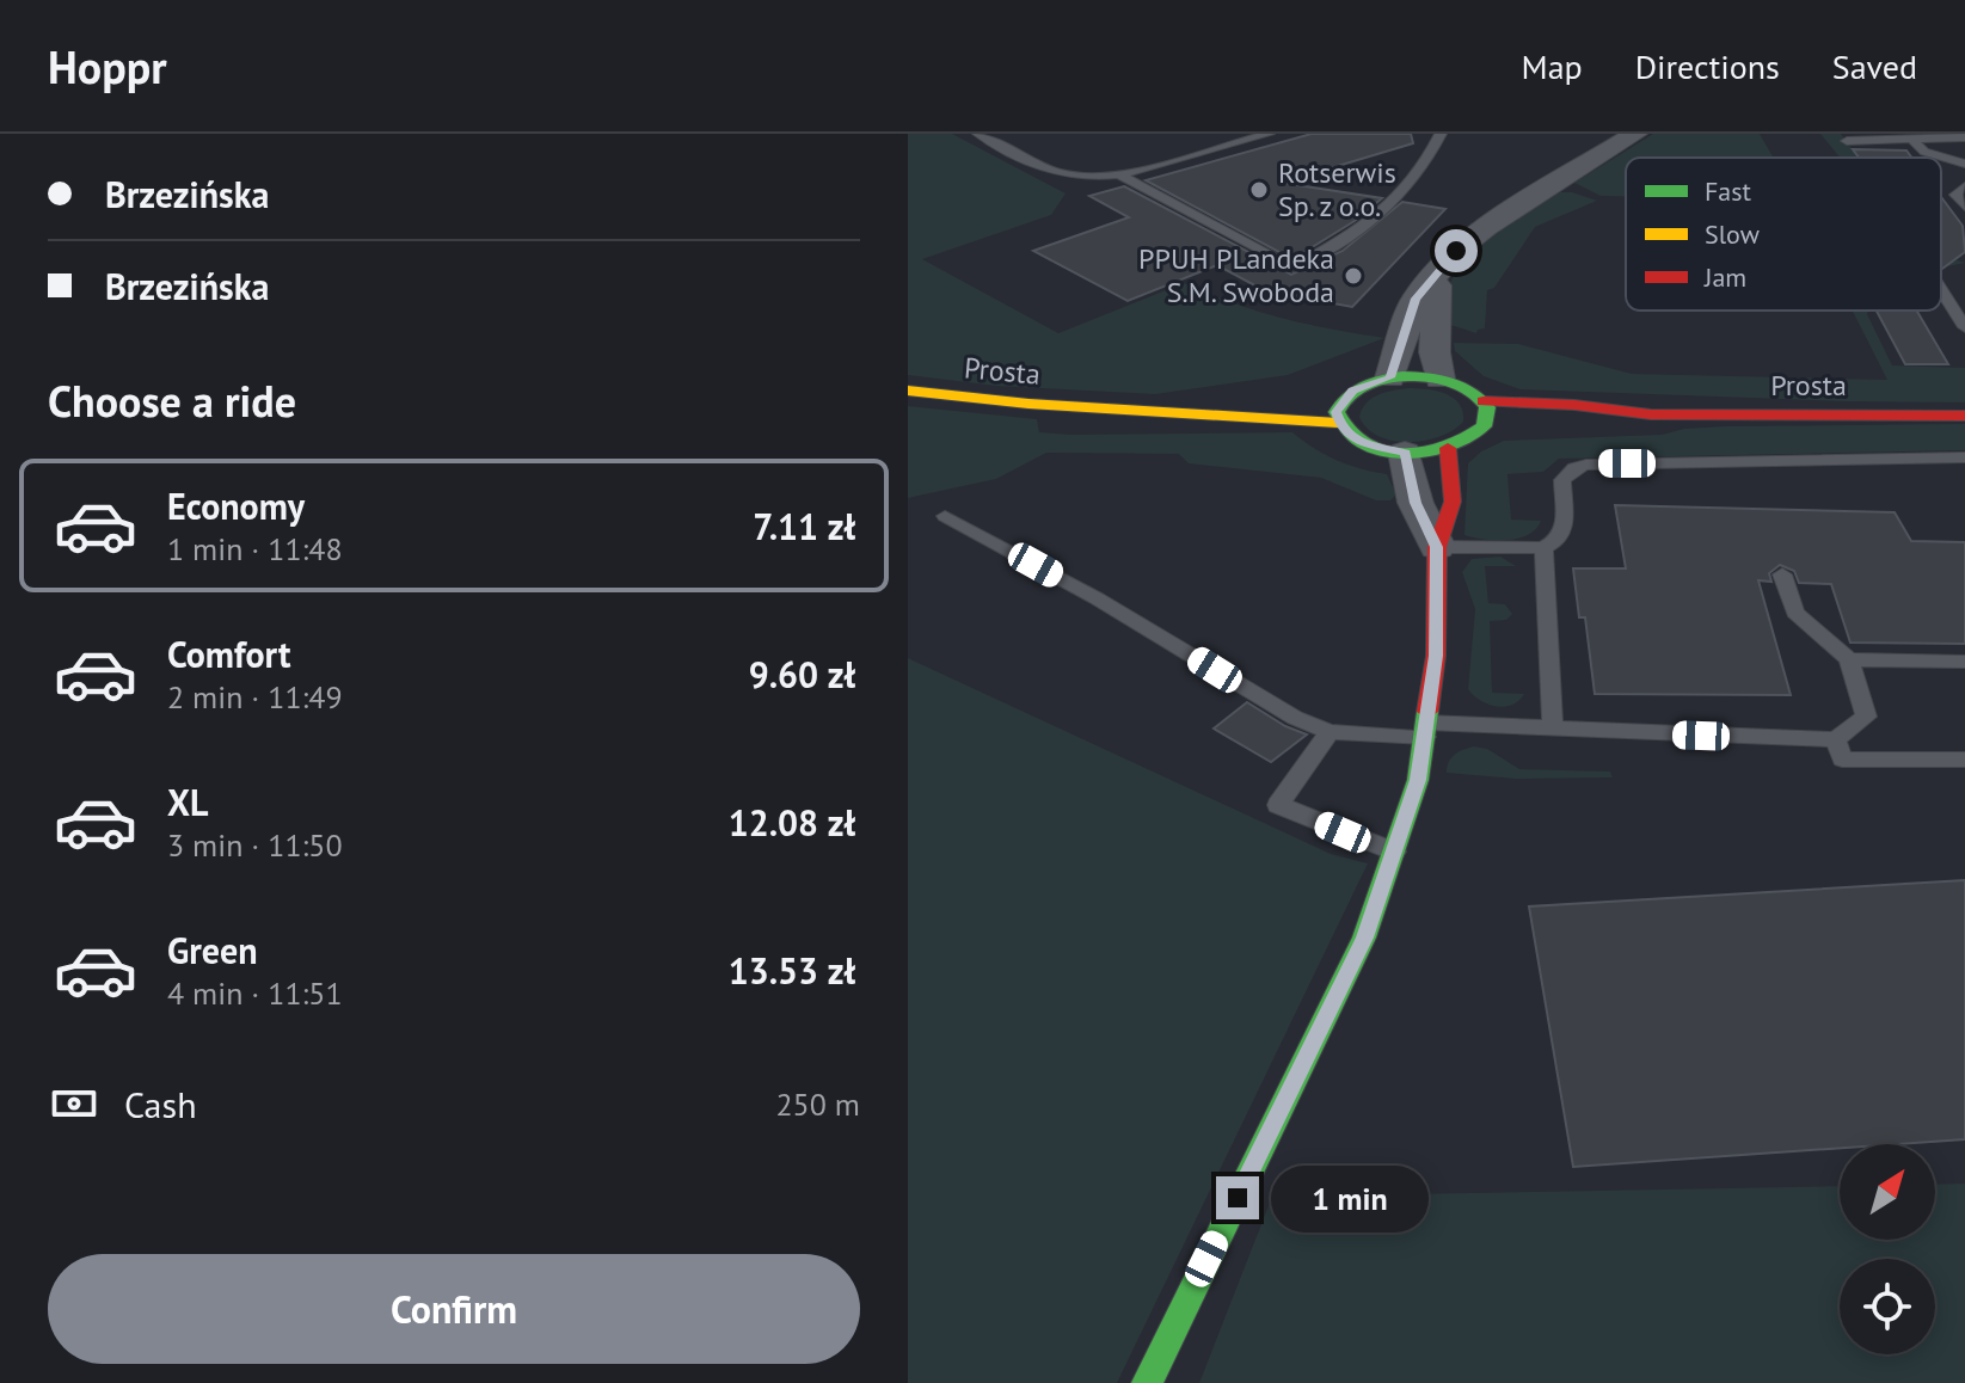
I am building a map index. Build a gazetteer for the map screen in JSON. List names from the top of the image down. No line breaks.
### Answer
{"streets":{"main road":["Prosta"]},"places":["Rotserwis Sp. z o.o.","PPUH PLandeka S.M. Swoboda"],"legend":["Fast","Slow","Jam"],"north":"top right","page":{"header":"Hoppr","nav":["Map","Directions","Saved"],"banner":["Brzezińska","Brzezińska"],"heading":"Choose a ride","list":[{"name":"Economy","note":"1 min · 11:48","value":"7.11 zł"},{"name":"Comfort","note":"2 min · 11:49","value":"9.60 zł"},{"name":"XL","note":"3 min · 11:50","value":"12.08 zł"},{"name":"Green","note":"4 min · 11:51","value":"13.53 zł"}],"pay":["Cash","250 m"],"bubble":"1 min","buttons":"Confirm"}}
